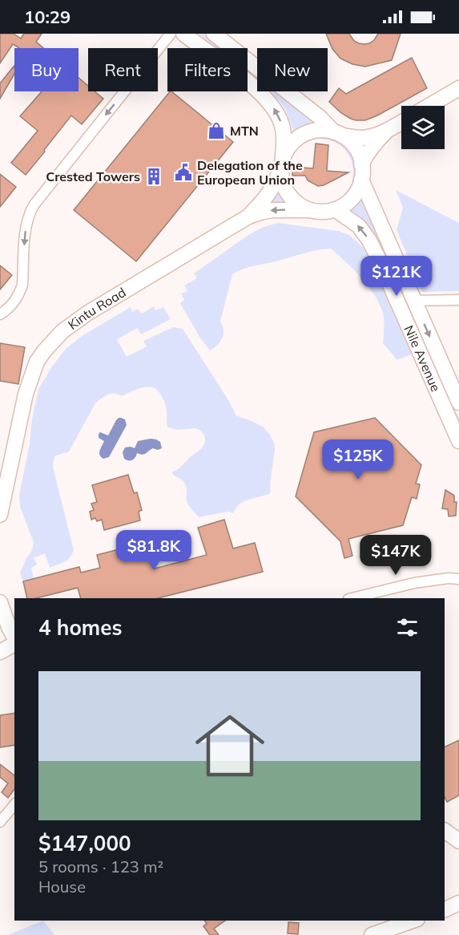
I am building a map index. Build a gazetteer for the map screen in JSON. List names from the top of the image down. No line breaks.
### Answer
{"streets":{"main road":["Kintu Road","Nile Avenue"]},"crossings":[["Kintu Road","Nile Avenue"]],"places":{"shop":["MTN"],"public building":["Delegation of the European Union"],"building":["Crested Towers"]},"page":{"status":"10:29","chip":["Buy","Rent","Filters","New"],"price":["$121K","$125K","$81.8K","$147K"],"heading":"4 homes","list":[{"name":"$147,000","note":"5 rooms · 123 m² · House"}]}}
